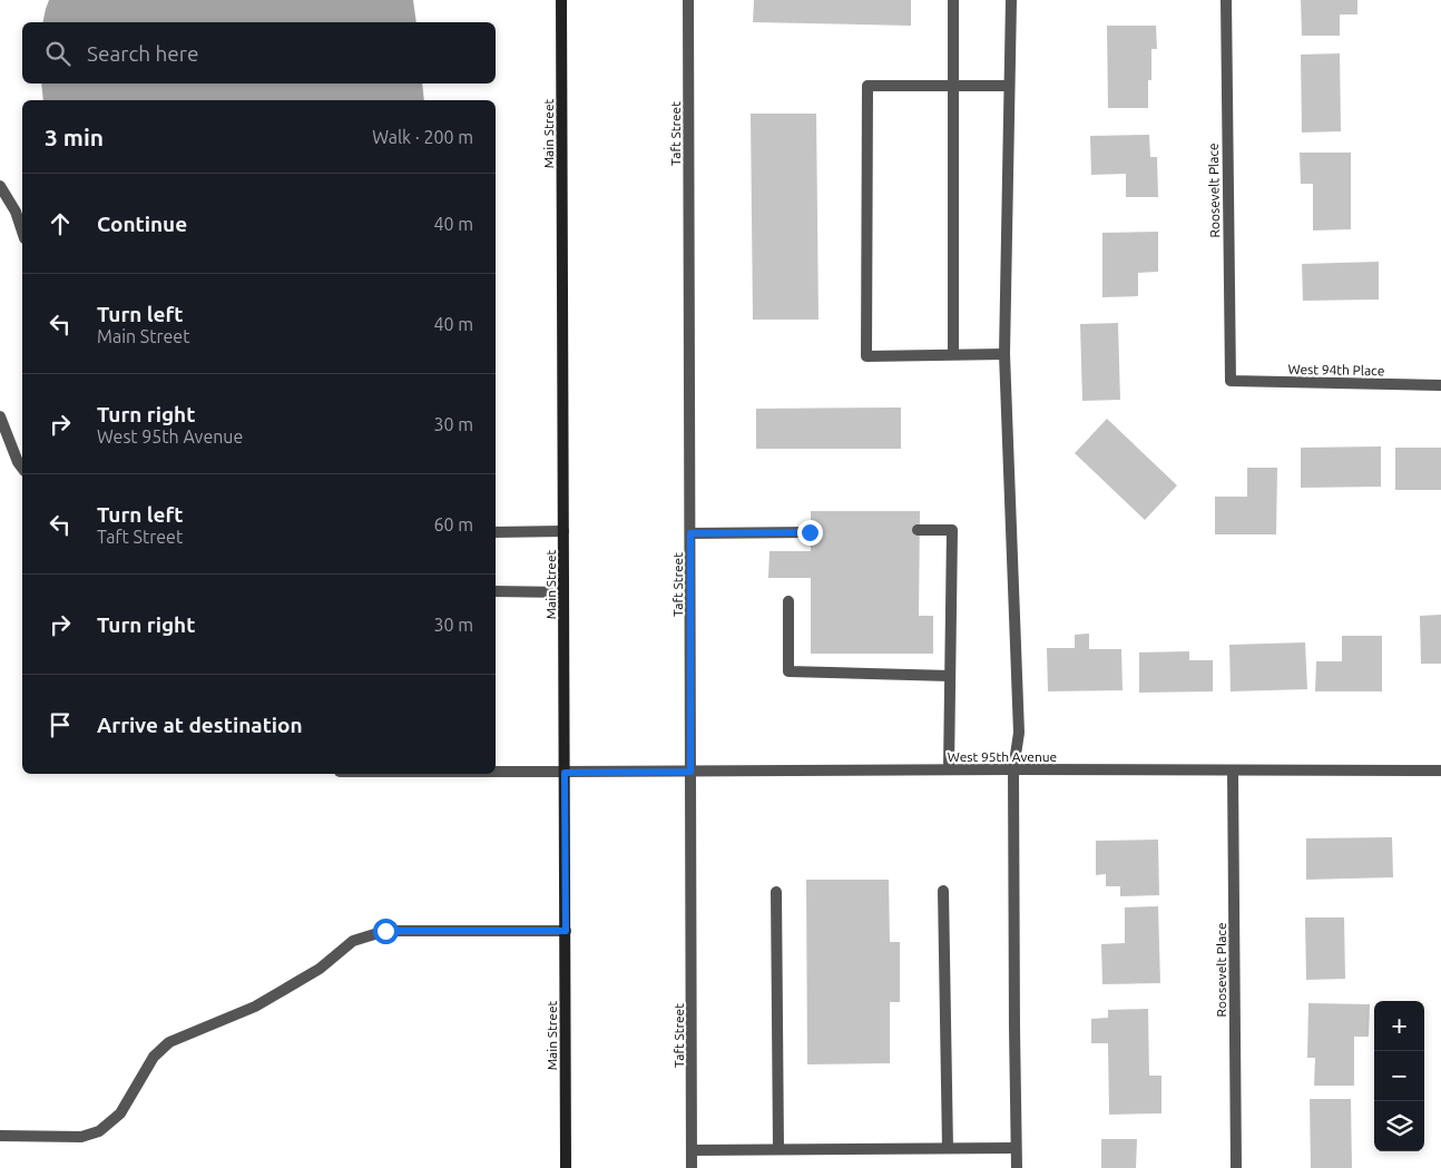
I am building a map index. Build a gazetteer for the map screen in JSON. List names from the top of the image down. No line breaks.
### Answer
{"streets":{"main road":["Main Street"],"street":["Taft Street","Roosevelt Place","West 94th Place","West 95th Avenue"]},"crossings":[["Main Street","West 95th Avenue"],["Taft Street","West 95th Avenue"],["Roosevelt Place","West 94th Place"],["Roosevelt Place","West 95th Avenue"]],"page":{"search":"Search here","heading":["3 min","Walk · 200 m"],"list":[["Continue","40 m"],["Turn left","Main Street","40 m"],["Turn right","West 95th Avenue","30 m"],["Turn left","Taft Street","60 m"],["Turn right","30 m"],"Arrive at destination"],"map_buttons":["+","−"]}}
